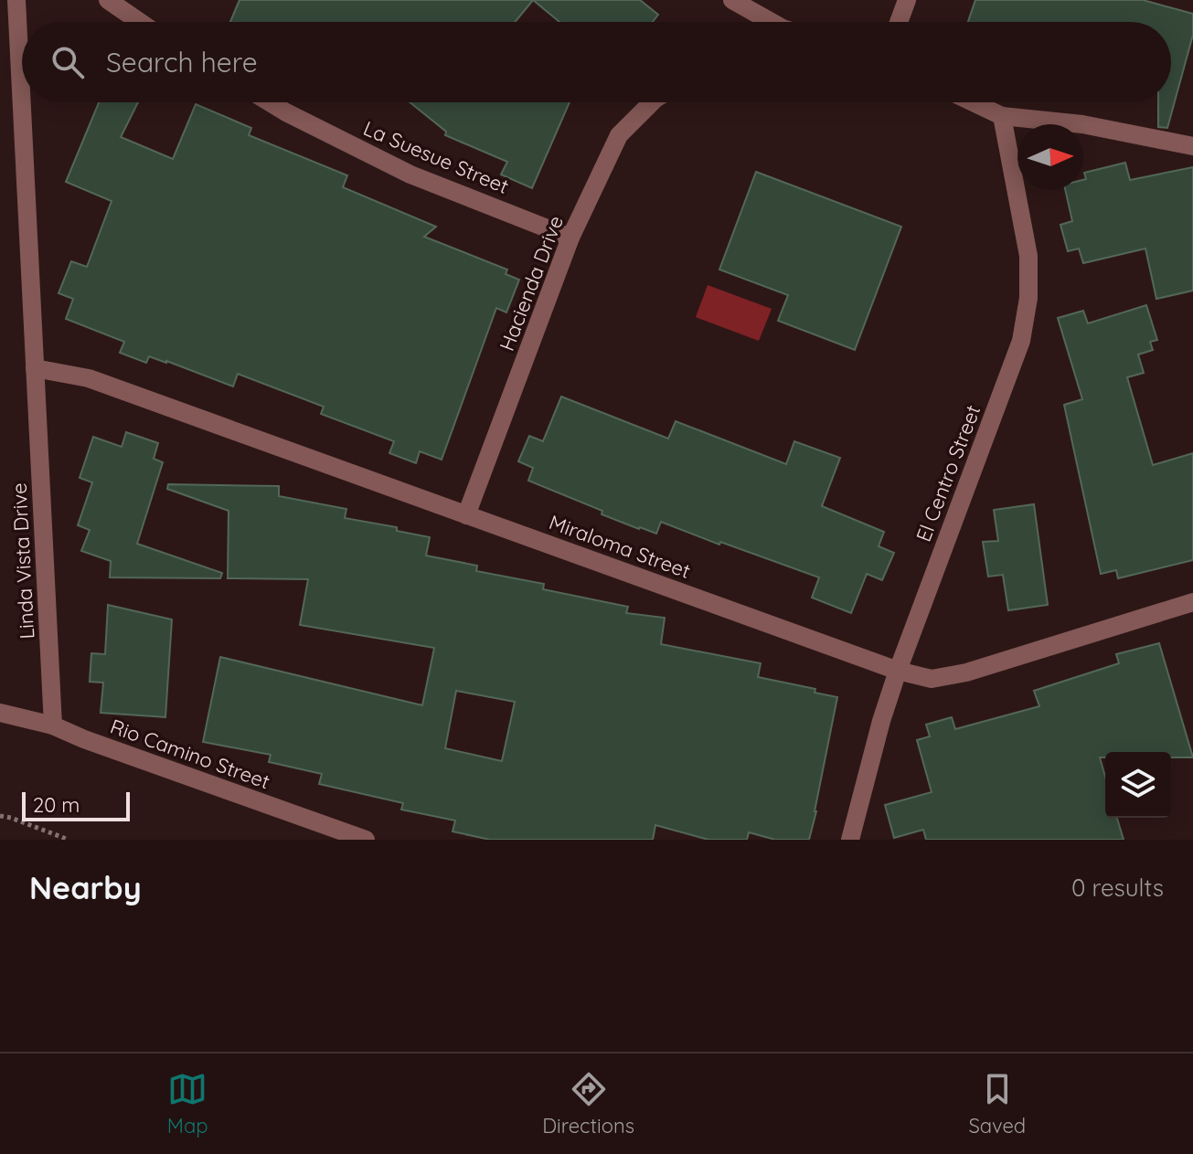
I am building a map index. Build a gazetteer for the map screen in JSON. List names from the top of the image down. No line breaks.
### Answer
{"streets":{"street":["La Suesue Street","Hacienda Drive","El Centro Street","Miraloma Street","Linda Vista Drive","Rio Camino Street"]},"crossings":[["La Suesue Street","Hacienda Drive"],["Hacienda Drive","Miraloma Street"],["El Centro Street","Miraloma Street"],["Miraloma Street","Linda Vista Drive"],["Linda Vista Drive","Rio Camino Street"]],"scale_bar":"20 m","north":"right","page":{"search":"Search here","scale":"20 m","heading":["Nearby","0 results"],"nav":["Map","Directions","Saved"]}}
